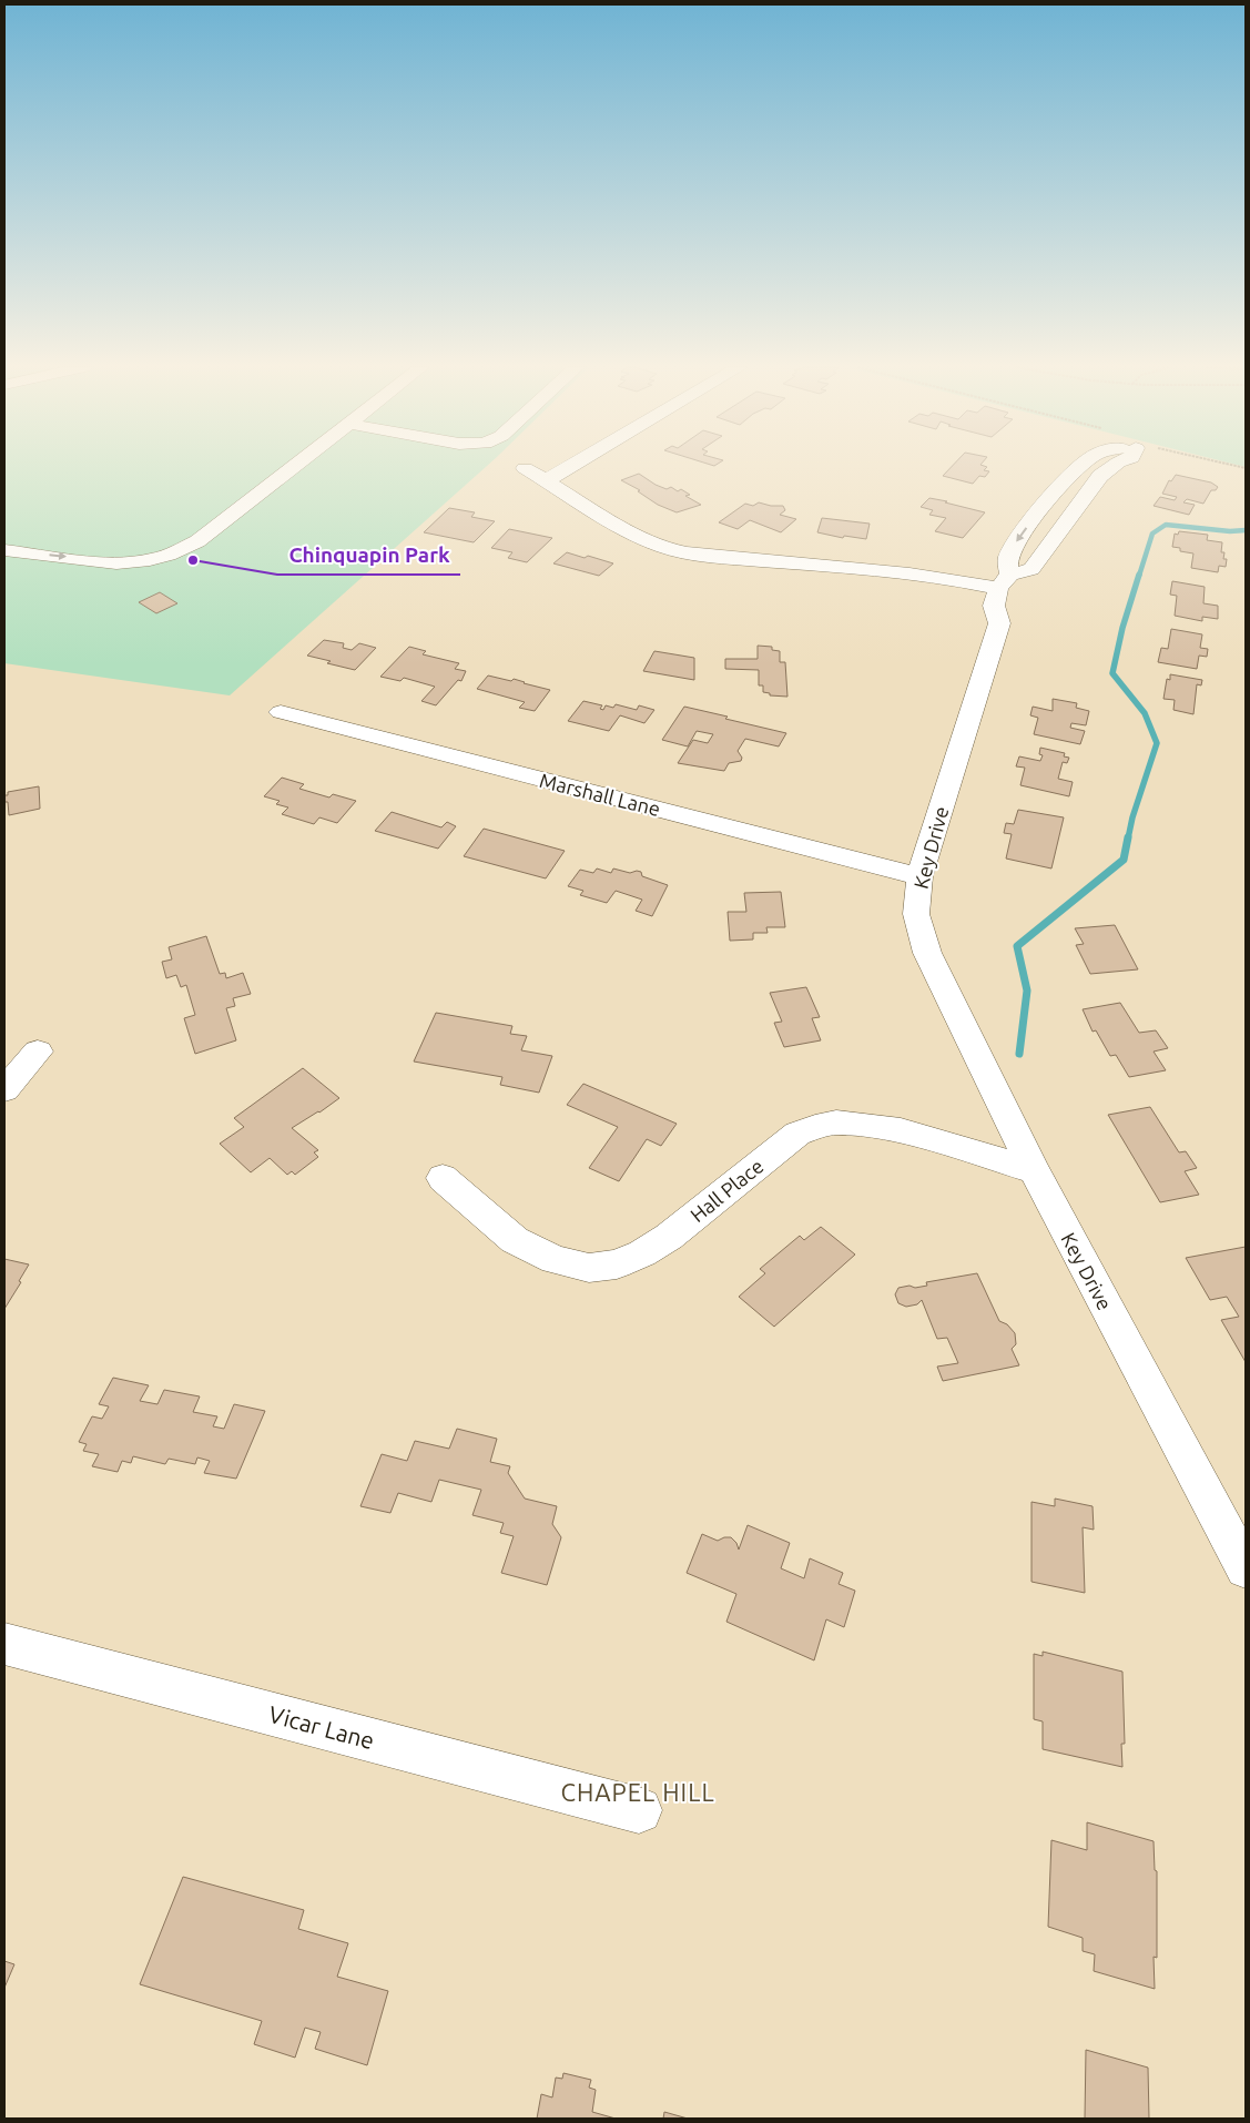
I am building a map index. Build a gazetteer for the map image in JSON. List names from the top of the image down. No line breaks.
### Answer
{"streets":{"street":["Marshall Lane","Key Drive","Hall Place","Vicar Lane"]},"crossings":[["Marshall Lane","Key Drive"],["Key Drive","Hall Place"]],"districts":["CHAPEL HILL"],"places":["Chinquapin Park"]}
